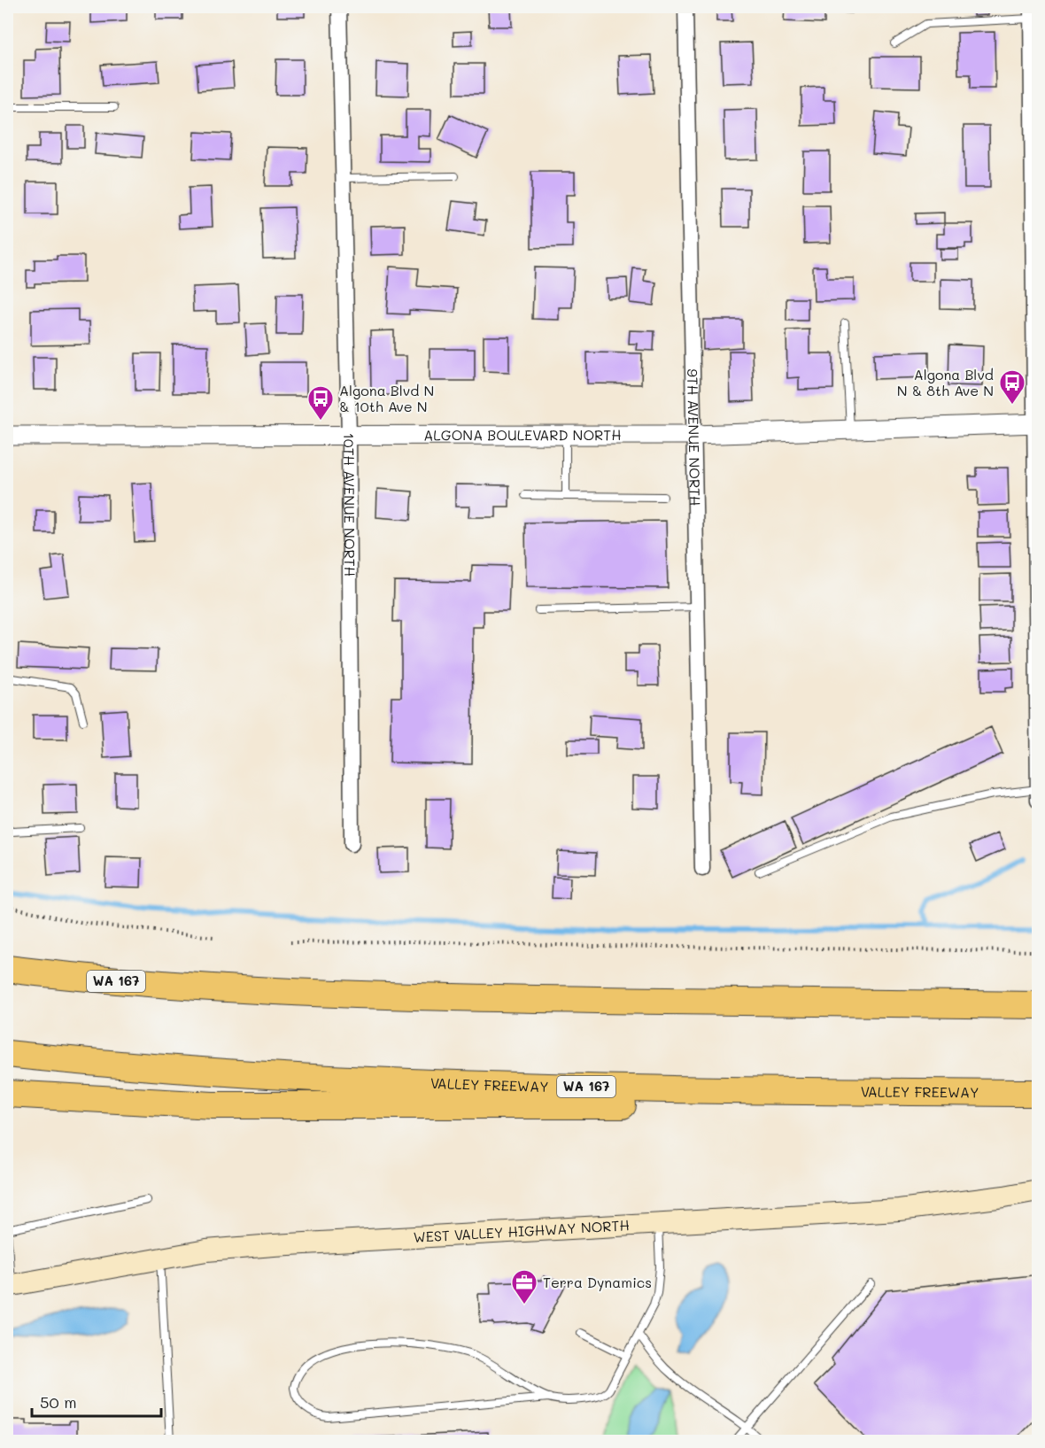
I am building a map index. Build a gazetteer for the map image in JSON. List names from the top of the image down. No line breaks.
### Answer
{"streets":{"highway":["WA 167","VALLEY FREEWAY"],"main road":["WEST VALLEY HIGHWAY NORTH"],"street":["ALGONA BOULEVARD NORTH","9TH AVENUE NORTH","10TH AVENUE NORTH"]},"crossings":[["ALGONA BOULEVARD NORTH","9TH AVENUE NORTH"],["ALGONA BOULEVARD NORTH","10TH AVENUE NORTH"]],"places":{"bus stop":["Algona Blvd N & 8th Ave N","Algona Blvd N & 10th Ave N"],"office":["Terra Dynamics"]},"scale_bar":"50 m"}
